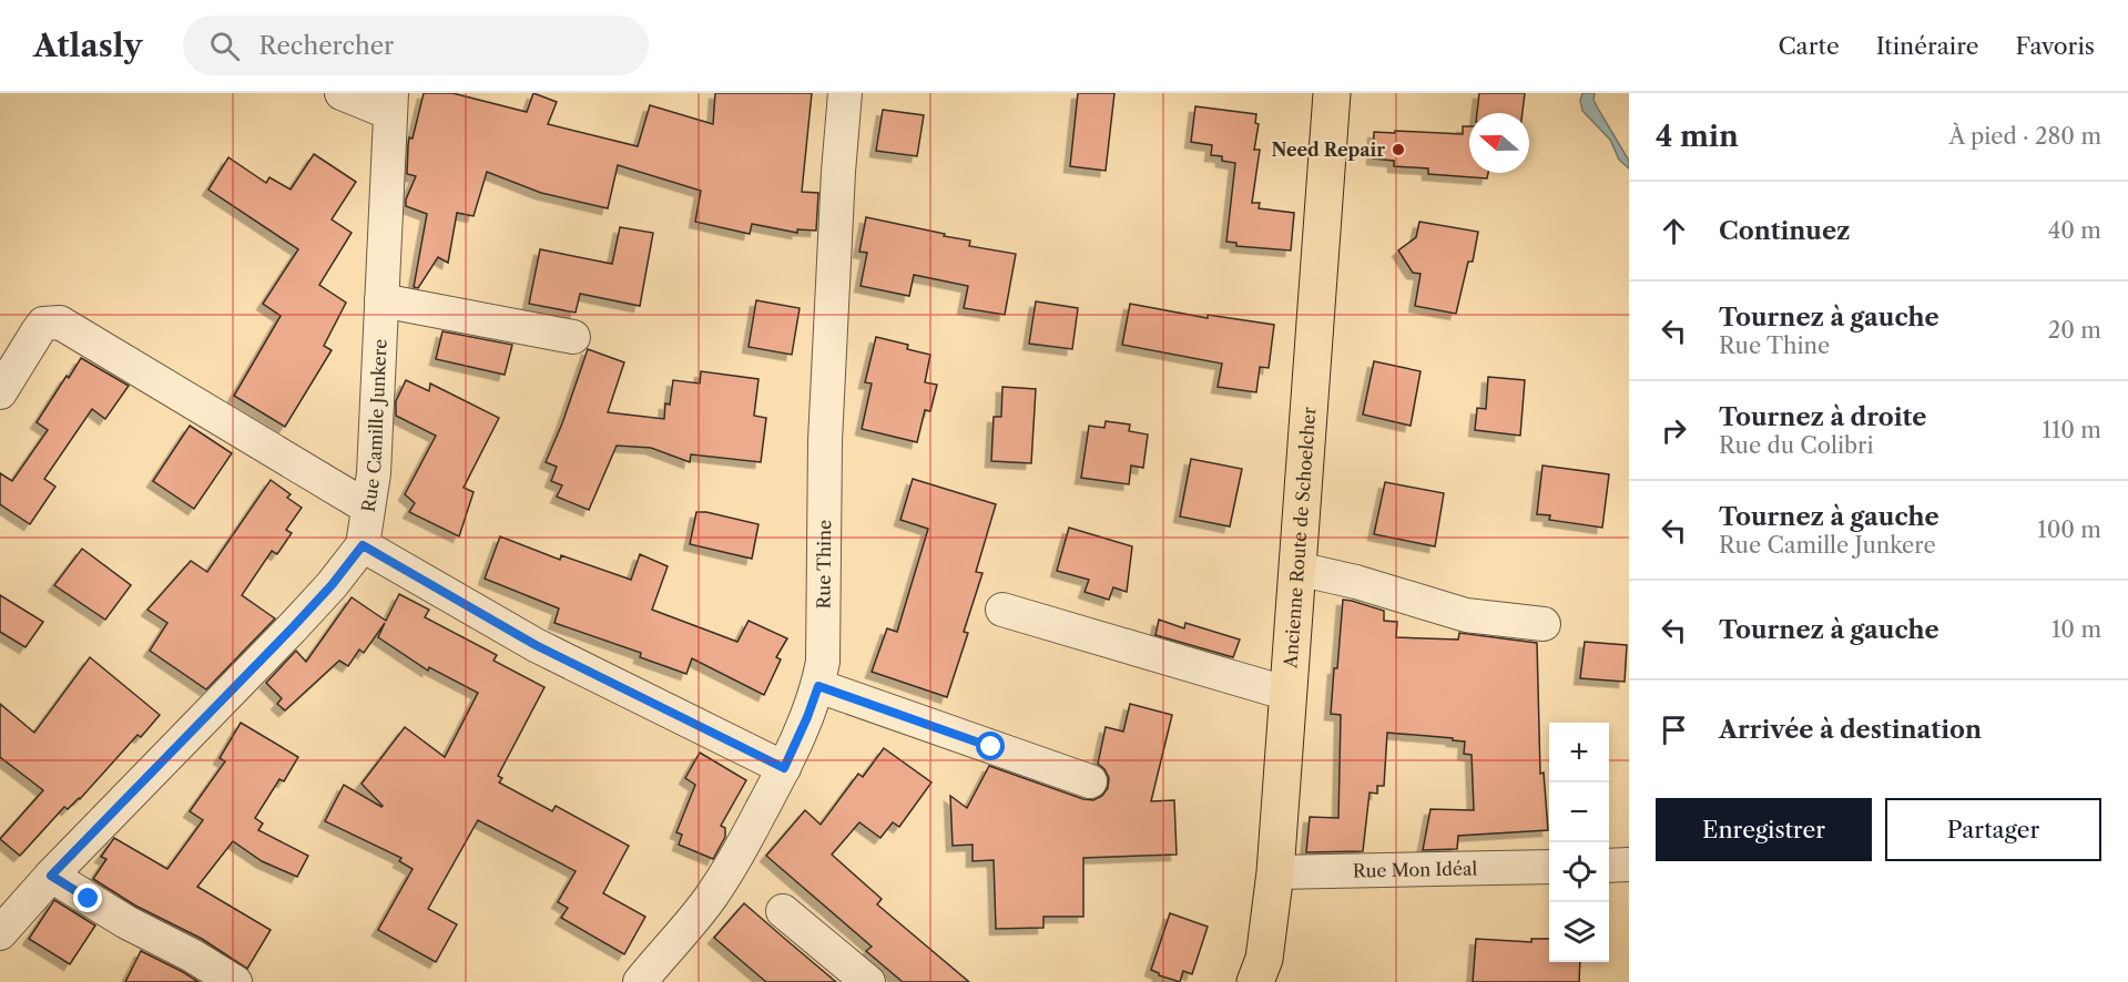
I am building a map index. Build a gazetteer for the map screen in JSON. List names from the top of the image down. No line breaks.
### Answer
{"streets":{"main road":["Ancienne Route de Schoelcher"],"street":["Rue Camille Junkere","Rue Thine","Rue Mon Idéal"]},"crossings":[["Ancienne Route de Schoelcher","Rue Mon Idéal"]],"places":["Need Repair"],"north":"left","page":{"header":"Atlasly","search":"Rechercher","nav":["Carte","Itinéraire","Favoris"],"heading":["4 min","À pied · 280 m"],"list":[["Continuez","40 m"],["Tournez à gauche","Rue Thine","20 m"],["Tournez à droite","Rue du Colibri","110 m"],["Tournez à gauche","Rue Camille Junkere","100 m"],["Tournez à gauche","10 m"],"Arrivée à destination"],"map_buttons":["+","−"],"buttons":["Enregistrer","Partager"]}}
